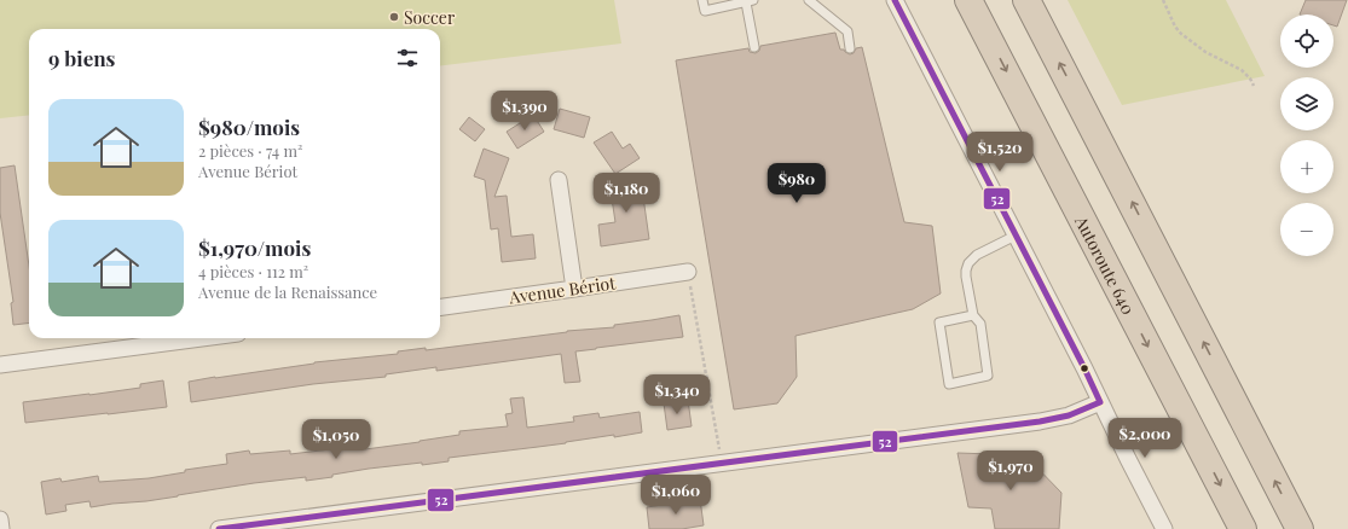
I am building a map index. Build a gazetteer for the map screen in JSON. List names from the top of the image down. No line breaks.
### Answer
{"streets":{"highway":["Autoroute 640"],"street":["Avenue Bériot"]},"places":["Soccer"],"lines":["transit line 52"],"page":{"map_buttons":["+","−"],"heading":"9 biens","list":[{"name":"$980/mois","note":"2 pièces · 74 m² · Avenue Bériot"},{"name":"$1,970/mois","note":"4 pièces · 112 m² · Avenue de la Renaissance"}],"price":["$1,390","$1,520","$980","$1,180","$1,340","$2,000","$1,050","$1,970","$1,060"]}}
